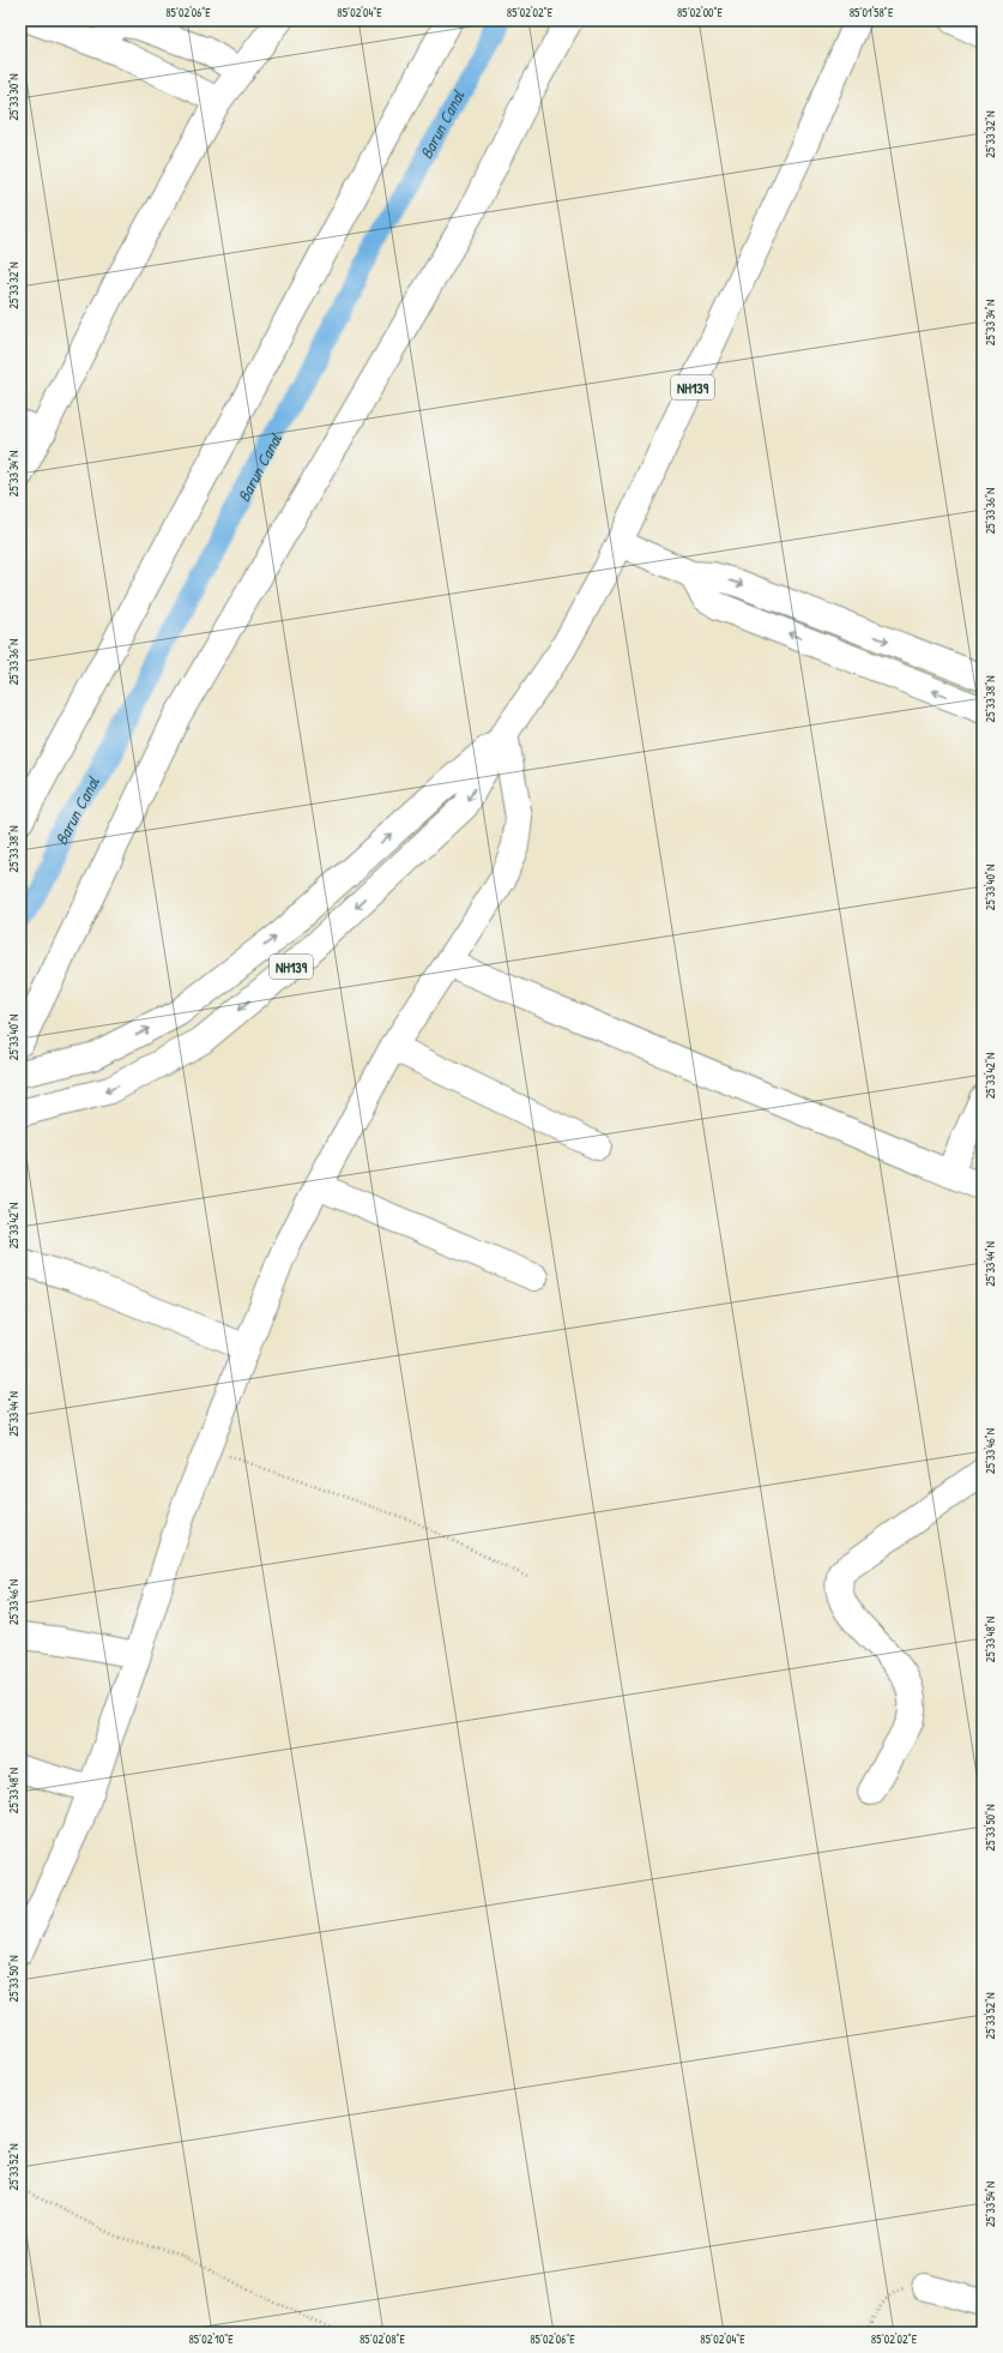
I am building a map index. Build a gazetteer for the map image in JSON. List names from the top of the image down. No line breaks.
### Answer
{"streets":{"main road":["NH139"]},"water":["Barun Canal"],"coordinates":["85°02'06\"E","85°02'04\"E","85°02'02\"E","85°02'00\"E","85°01'58\"E","25°33'30\"N","25°33'32\"N","25°33'34\"N","25°33'36\"N","25°33'38\"N","25°33'40\"N","25°33'42\"N","25°33'44\"N","25°33'46\"N","25°33'48\"N","25°33'50\"N","25°33'52\"N","25°33'54\"N","85°02'10\"E","85°02'08\"E"]}
